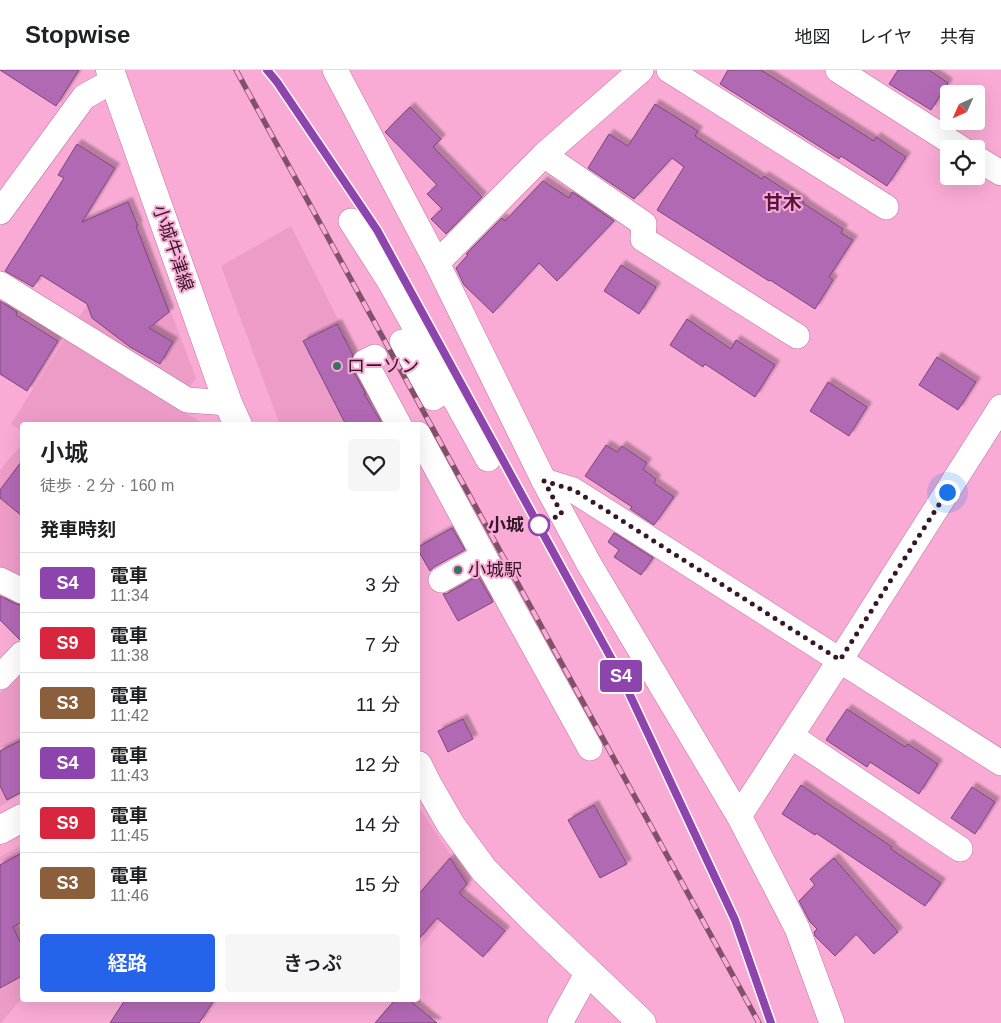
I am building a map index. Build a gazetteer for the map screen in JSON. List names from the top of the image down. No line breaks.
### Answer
{"streets":{"street":["小城牛津線"]},"districts":["甘木"],"places":["ローソン","小城","小城駅"],"north":"bottom left","page":{"header":"Stopwise","nav":["地図","レイヤ","共有"],"on_map":"S4","heading":[["小城","徒歩 · 2 分 · 160 m"],"発車時刻"],"list":[{"mark":"S4","name":"電車","note":"11:34","value":"3 分"},{"mark":"S9","name":"電車","note":"11:38","value":"7 分"},{"mark":"S3","name":"電車","note":"11:42","value":"11 分"},{"mark":"S4","name":"電車","note":"11:43","value":"12 分"},{"mark":"S9","name":"電車","note":"11:45","value":"14 分"},{"mark":"S3","name":"電車","note":"11:46","value":"15 分"}],"buttons":["経路","きっぷ"]}}
